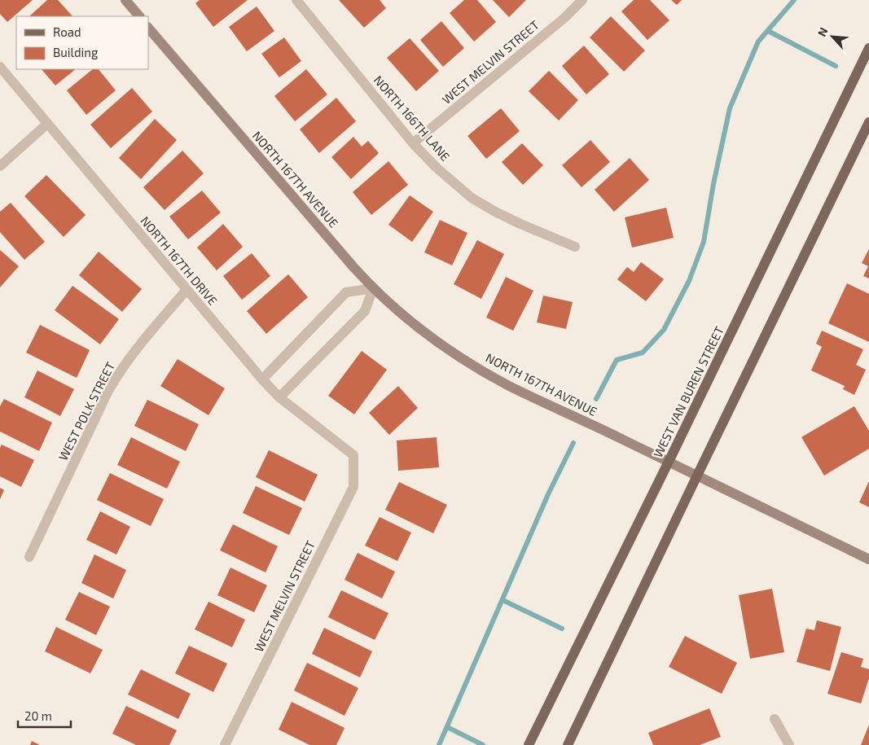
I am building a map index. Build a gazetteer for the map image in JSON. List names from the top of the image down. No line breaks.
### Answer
{"streets":{"main road":["WEST VAN BUREN STREET"],"street":["WEST MELVIN STREET","NORTH 166TH LANE","NORTH 167TH AVENUE","NORTH 167TH DRIVE","WEST POLK STREET"]},"crossings":[["WEST MELVIN STREET","NORTH 166TH LANE"],["WEST MELVIN STREET","NORTH 167TH DRIVE"],["NORTH 167TH AVENUE","WEST VAN BUREN STREET"],["NORTH 167TH DRIVE","WEST POLK STREET"]],"legend":["Road","Building"],"scale_bar":"20 m","north":"top left"}
